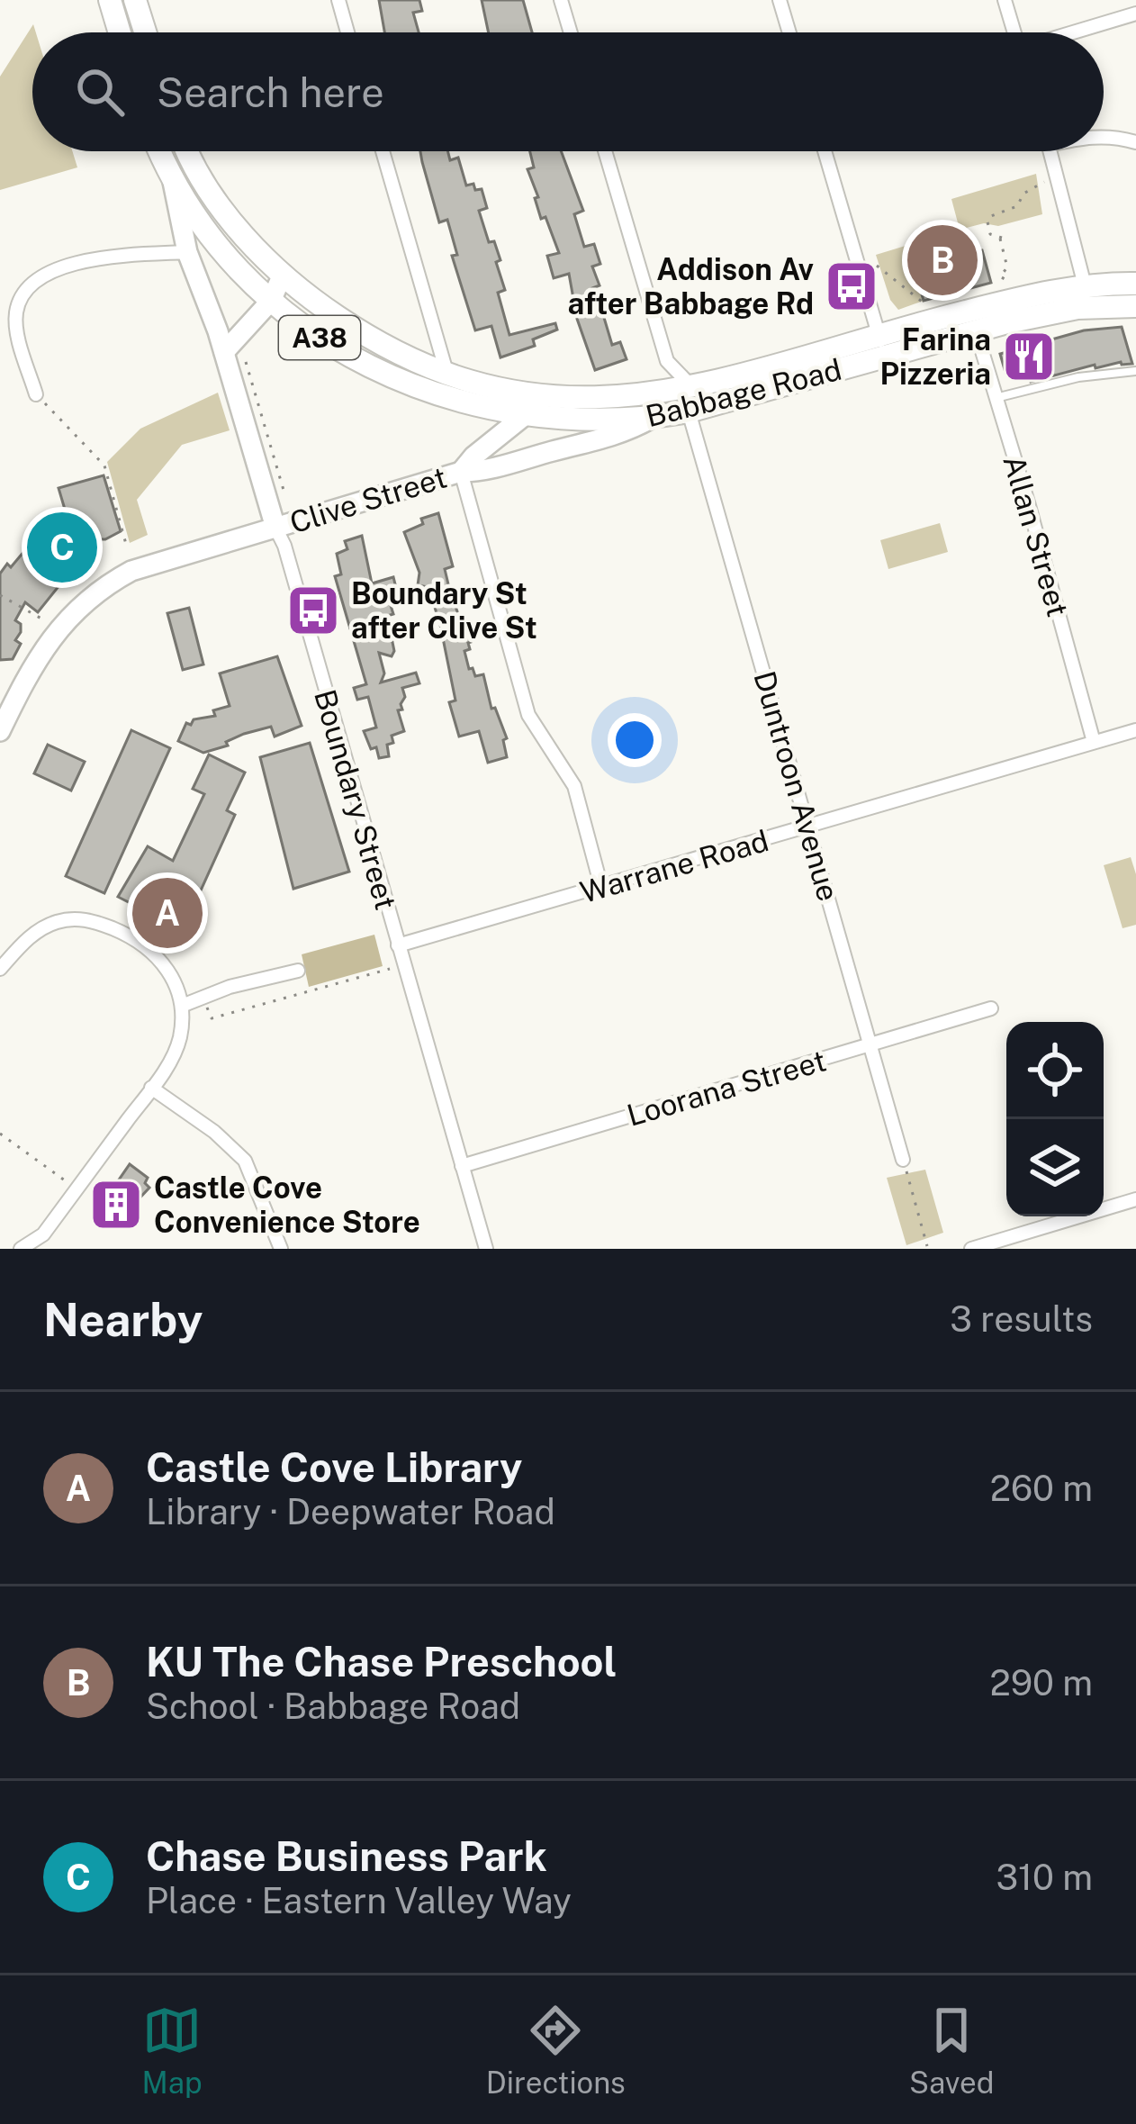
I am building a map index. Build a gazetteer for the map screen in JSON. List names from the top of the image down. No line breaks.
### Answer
{"streets":{"highway":["A38","Babbage Road","Boundary Street"],"main road":["Clive Street"],"street":["Allan Street","Duntroon Avenue","Warrane Road","Loorana Street"]},"crossings":[["A38","Babbage Road"],["Babbage Road","Clive Street"],["Babbage Road","Allan Street"],["Babbage Road","Duntroon Avenue"],["Babbage Road","Boundary Street"],["Clive Street","Boundary Street"],["Allan Street","Warrane Road"],["Duntroon Avenue","Warrane Road"],["Duntroon Avenue","Loorana Street"],["Boundary Street","Warrane Road"],["Boundary Street","Loorana Street"]],"places":{"bus stop":["Addison Av after Babbage Rd","Boundary St after Clive St"],"restaurant":["Farina Pizzeria"],"building":["Castle Cove Convenience Store"]},"page":{"search":"Search here","pins":["B","C","A"],"heading":["Nearby","3 results"],"list":[{"mark":"A","name":"Castle Cove Library","note":"Library · Deepwater Road","value":"260 m"},{"mark":"B","name":"KU The Chase Preschool","note":"School · Babbage Road","value":"290 m"},{"mark":"C","name":"Chase Business Park","note":"Place · Eastern Valley Way","value":"310 m"}],"nav":["Map","Directions","Saved"]}}
